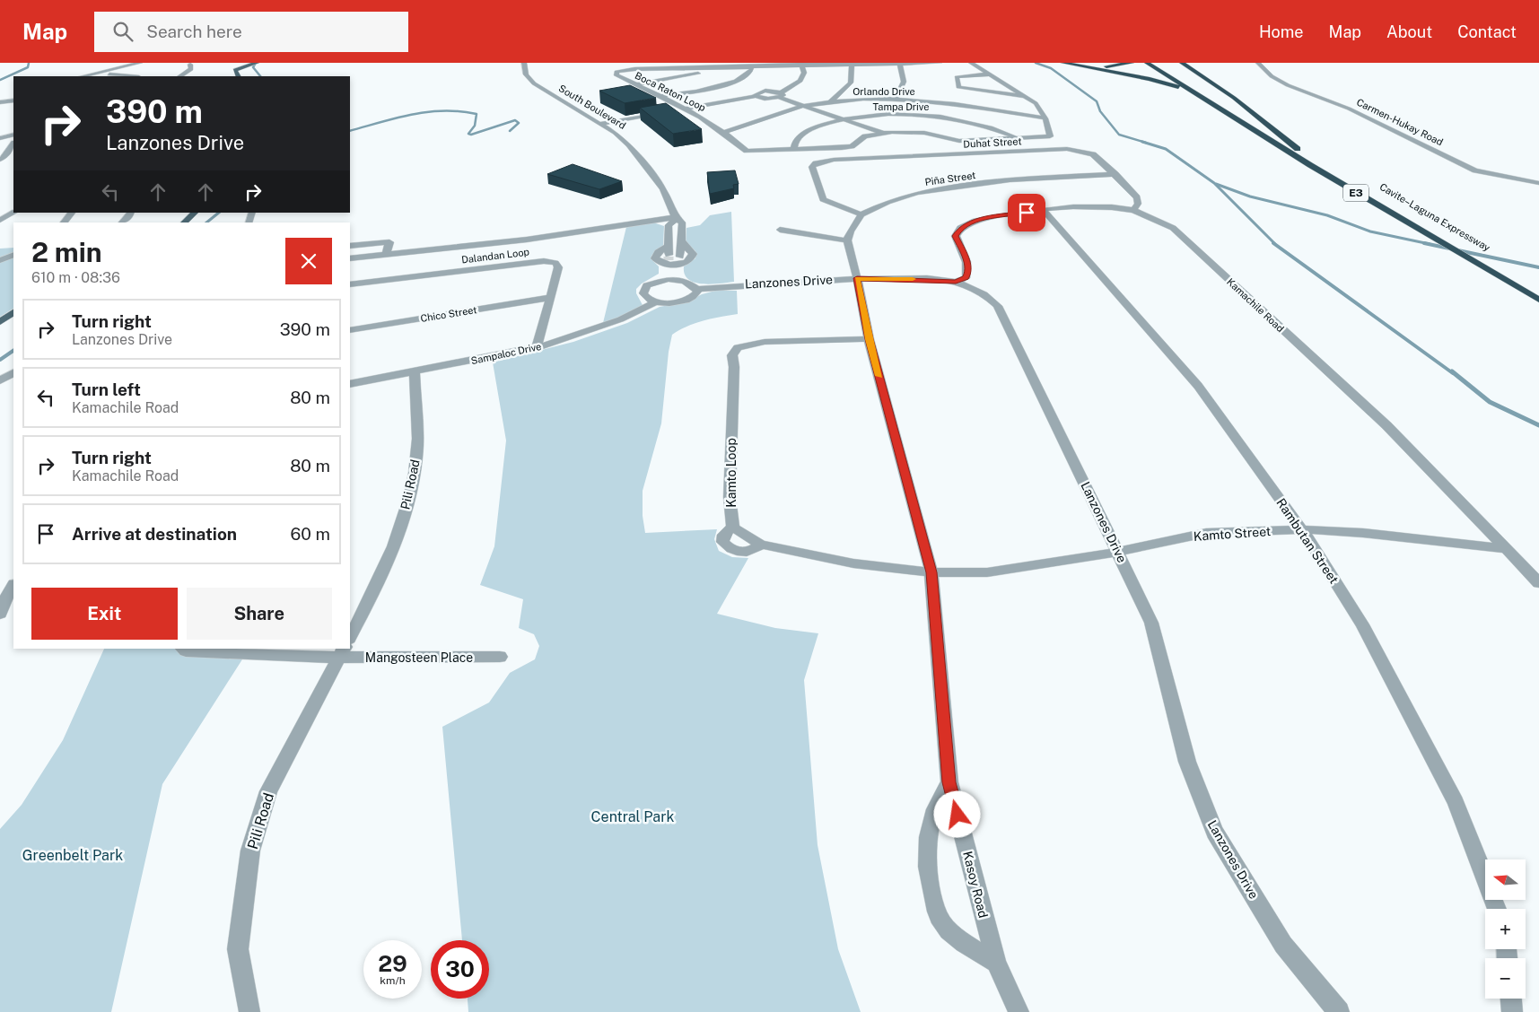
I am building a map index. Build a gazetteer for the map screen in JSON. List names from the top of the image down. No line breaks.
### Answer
{"streets":{"highway":["E3","Cavite–Laguna Expressway"],"street":["Boca Raton Loop","Orlando Drive","South Boulevard","Tampa Drive","Carmen-Hukay Road","Duhat Street","Piña Street","Dalandan Loop","Lanzones Drive","Kamachile Road","Chico Street","Sampaloc Drive","Kamto Loop","Pili Road","Kamto Street","Rambutan Street","Mangosteen Place","Kasoy Road"]},"crossings":[["Boca Raton Loop","Orlando Drive"],["Boca Raton Loop","Tampa Drive"],["Duhat Street","Piña Street"],["Duhat Street","Kamachile Road"],["E3","Cavite–Laguna Expressway"],["Dalandan Loop","Chico Street"],["Dalandan Loop","Sampaloc Drive"],["Lanzones Drive","Kamachile Road"],["Lanzones Drive","Kamto Street"],["Lanzones Drive","Kasoy Road"],["Kamachile Road","Kamto Street"],["Kamachile Road","Rambutan Street"],["Sampaloc Drive","Pili Road"],["Kamto Loop","Kasoy Road"],["Pili Road","Mangosteen Place"],["Kamto Street","Rambutan Street"],["Kamto Street","Kasoy Road"]],"parks":["Central Park","Greenbelt Park"],"north":"left","page":{"header":"Map","search":"Search here","nav":["Home","Map","About","Contact"],"turn":["390 m","Lanzones Drive"],"heading":["2 min","610 m · 08:36"],"list":[{"name":"Turn right","note":"Lanzones Drive","value":"390 m"},{"name":"Turn left","note":"Kamachile Road","value":"80 m"},{"name":"Turn right","note":"Kamachile Road","value":"80 m"},{"name":"Arrive at destination","value":"60 m"}],"buttons":["Exit","Share"],"map_buttons":["+","−"],"speed":"29 km/h","limit":"30"}}
